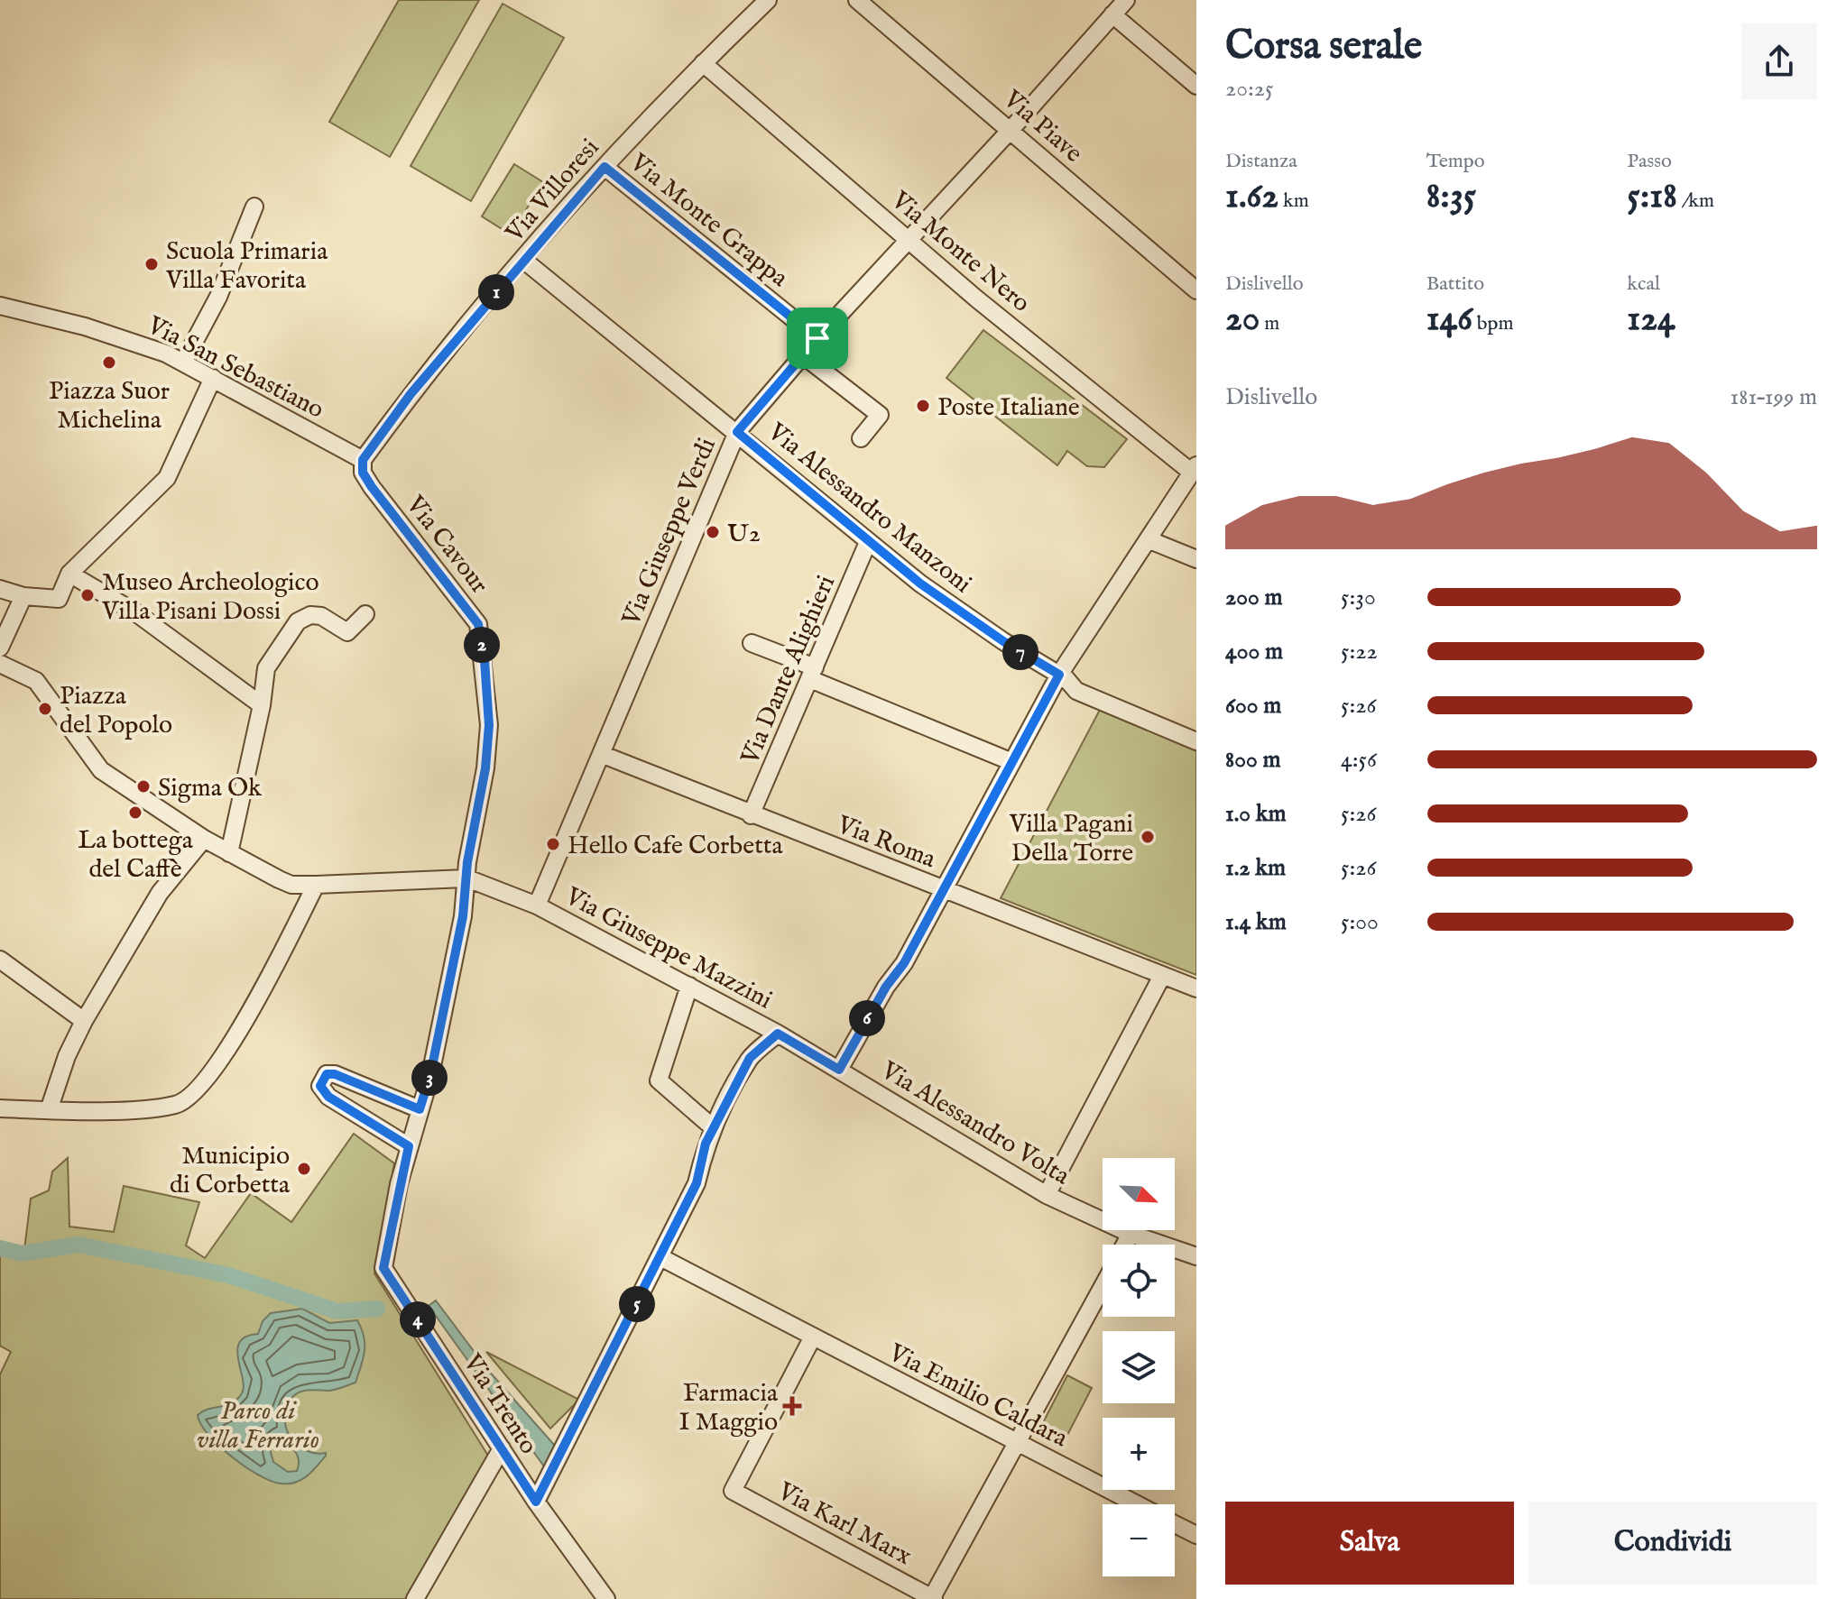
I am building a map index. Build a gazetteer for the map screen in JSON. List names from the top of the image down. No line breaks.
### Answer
{"streets":{"street":["Via Piave","Via Villoresi","Via Monte Grappa","Via Monte Nero","Via San Sebastiano","Via Alessandro Manzoni","Via Giuseppe Verdi","Via Cavour","Via Dante Alighieri","Via Roma","Via Giuseppe Mazzini","Via Alessandro Volta","Via Emilio Caldara","Via Trento","Via Karl Marx"]},"crossings":[["Via Piave","Via Giuseppe Verdi"],["Via Villoresi","Via Monte Grappa"],["Via Villoresi","Via Monte Nero"],["Via Villoresi","Via San Sebastiano"],["Via Villoresi","Via Alessandro Manzoni"],["Via Villoresi","Via Cavour"],["Via Monte Grappa","Via Giuseppe Verdi"],["Via Monte Nero","Via Giuseppe Verdi"],["Via San Sebastiano","Via Cavour"],["Via Alessandro Manzoni","Via Giuseppe Verdi"],["Via Alessandro Manzoni","Via Dante Alighieri"],["Via Giuseppe Verdi","Via Roma"],["Via Giuseppe Verdi","Via Giuseppe Mazzini"],["Via Cavour","Via Giuseppe Mazzini"],["Via Cavour","Via Trento"],["Via Dante Alighieri","Via Roma"],["Via Giuseppe Mazzini","Via Alessandro Volta"],["Via Emilio Caldara","Via Karl Marx"]],"parks":["Parco di villa Ferrario"],"places":{"other":["Scuola Primaria Villa Favorita","Piazza Suor Michelina","Poste Italiane","U2","Museo Archeologico Villa Pisani Dossi","Piazza del Popolo","Sigma Ok","La bottega del Caffè","Villa Pagani Della Torre","Hello Cafe Corbetta","Municipio di Corbetta"],"health":["Farmacia I Maggio"]},"north":"bottom right","page":{"heading":["Corsa serale","20:25"],"stats":[["Distanza","1.62 km"],["Tempo","8:35"],["Passo","5:18 /km"],["Dislivello","20 m"],["Battito","146 bpm"],["kcal","124"]],"pins":["1","2","7","6","3","5","4"],"chart":["Dislivello","181–199 m"],"list":[{"name":"200 m","note":"5:30"},{"name":"400 m","note":"5:22"},{"name":"600 m","note":"5:26"},{"name":"800 m","note":"4:56"},{"name":"1.0 km","note":"5:26"},{"name":"1.2 km","note":"5:26"},{"name":"1.4 km","note":"5:00"}],"map_buttons":["+","−"],"buttons":["Salva","Condividi"]}}
